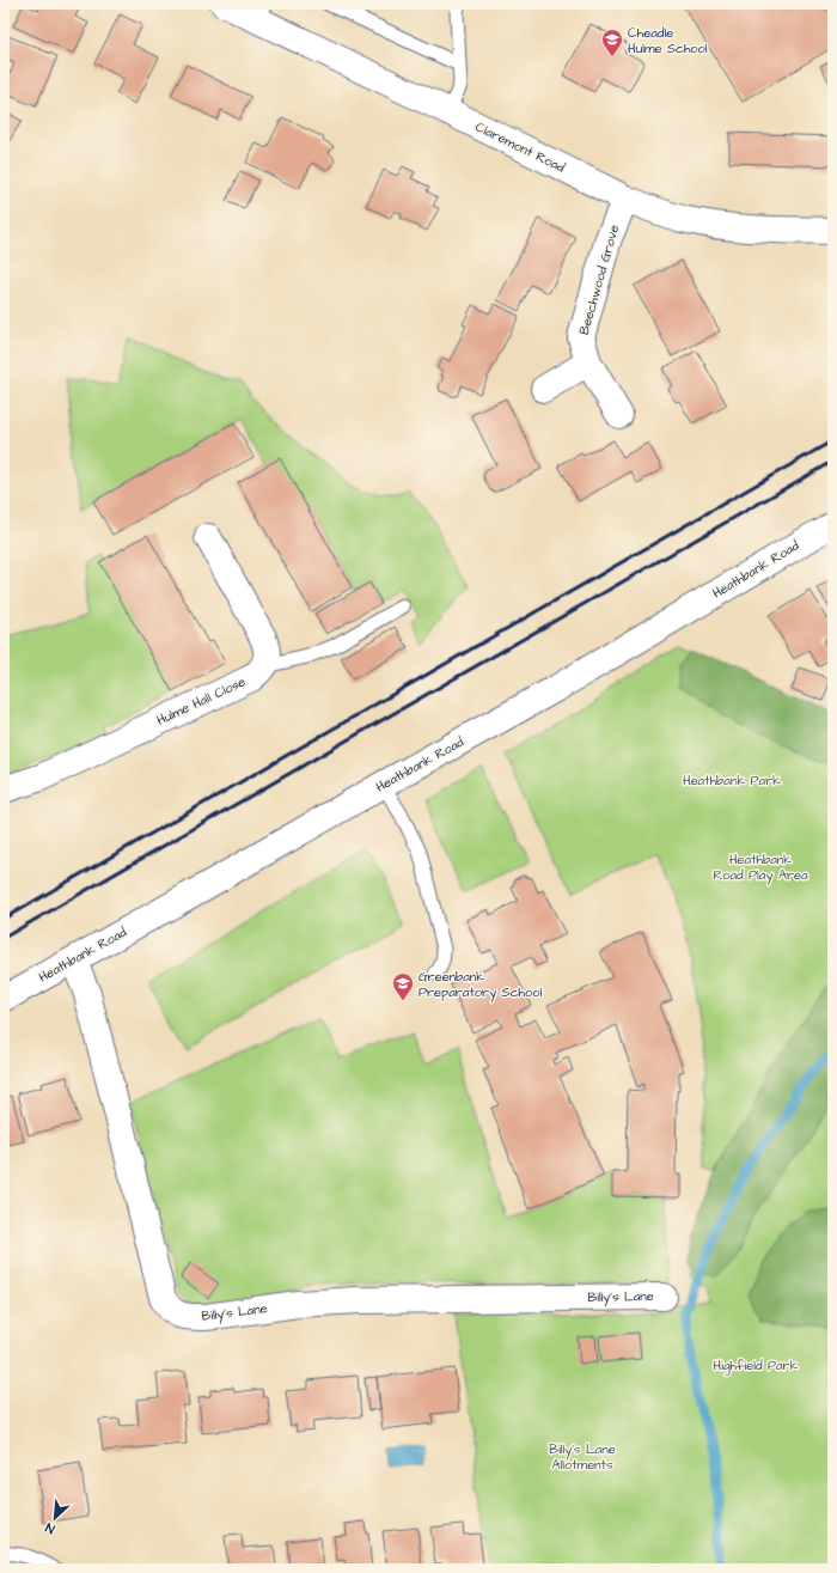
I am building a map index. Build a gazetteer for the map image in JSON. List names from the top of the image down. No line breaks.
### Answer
{"streets":{"street":["Claremont Road","Beechwood Grove","Heathbank Road","Hulme Hall Close","Billy's Lane"]},"crossings":[["Claremont Road","Beechwood Grove"],["Heathbank Road","Billy's Lane"]],"parks":["Heathbank Park","Heathbank Road Play Area","Highfield Park","Billy's Lane Allotments"],"places":{"school or university":["Cheadle Hulme School","Greenbank Preparatory School"]},"north":"bottom left"}
